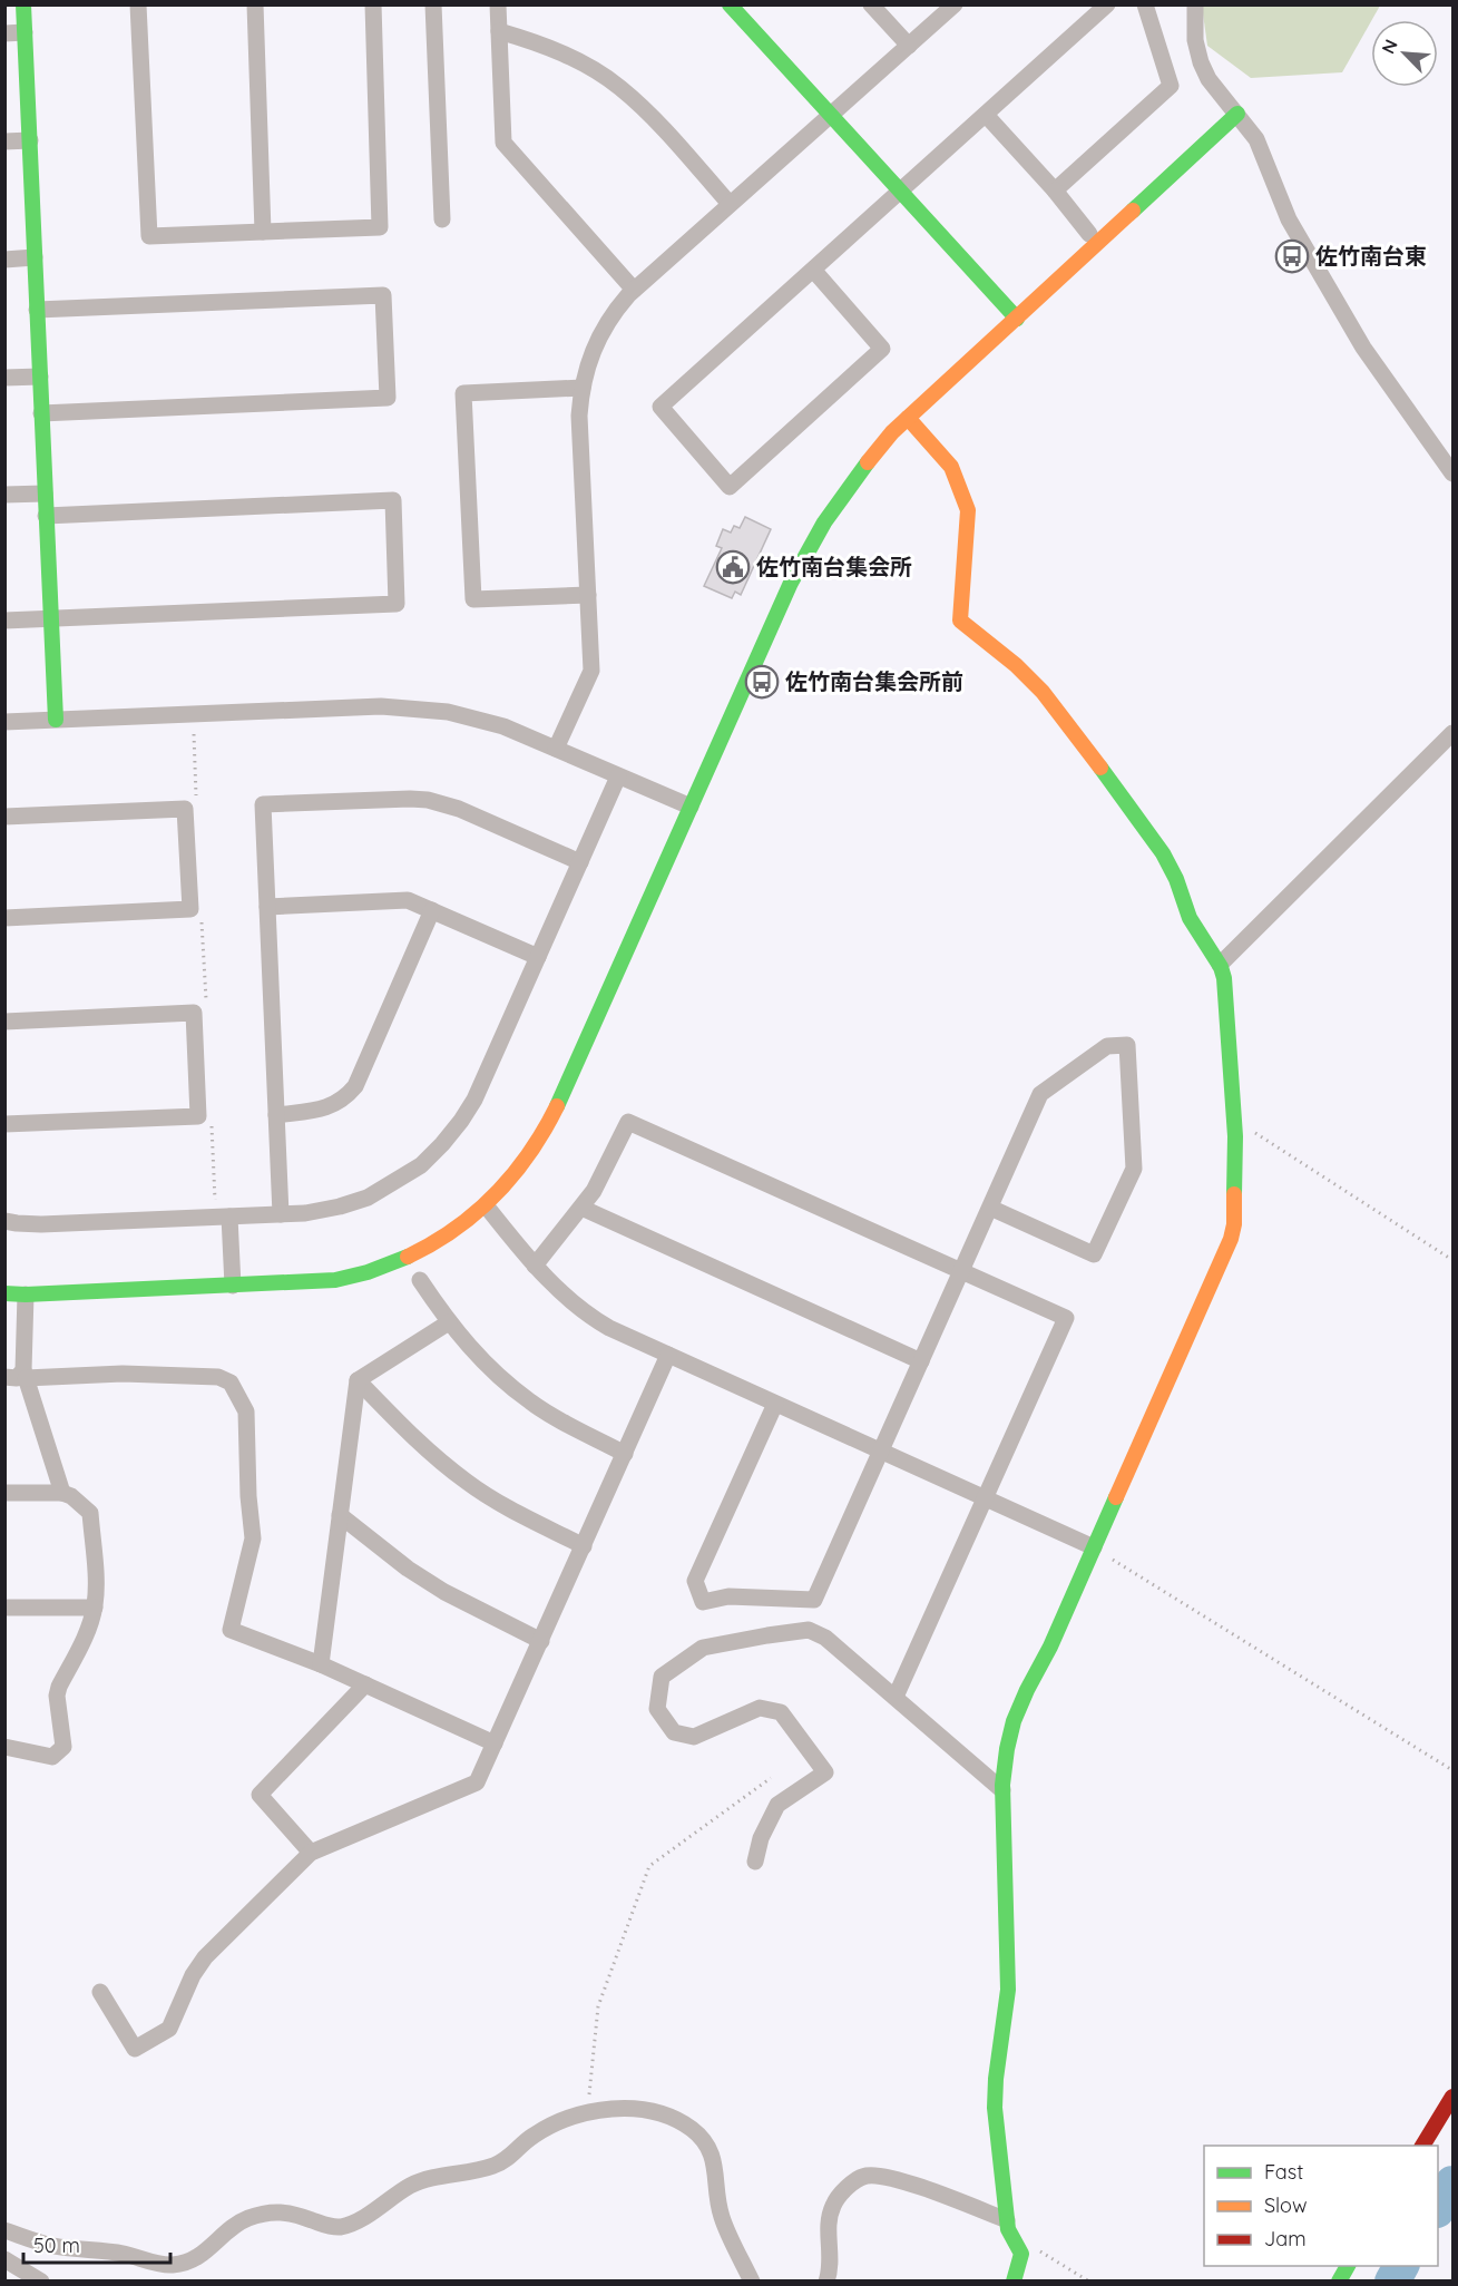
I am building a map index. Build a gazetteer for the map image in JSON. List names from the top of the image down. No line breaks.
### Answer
{"places":{"bus stop":["佐竹南台東","佐竹南台集会所前"],"public building":["佐竹南台集会所"]},"legend":["Fast","Slow","Jam"],"scale_bar":"50 m","north":"top left"}
